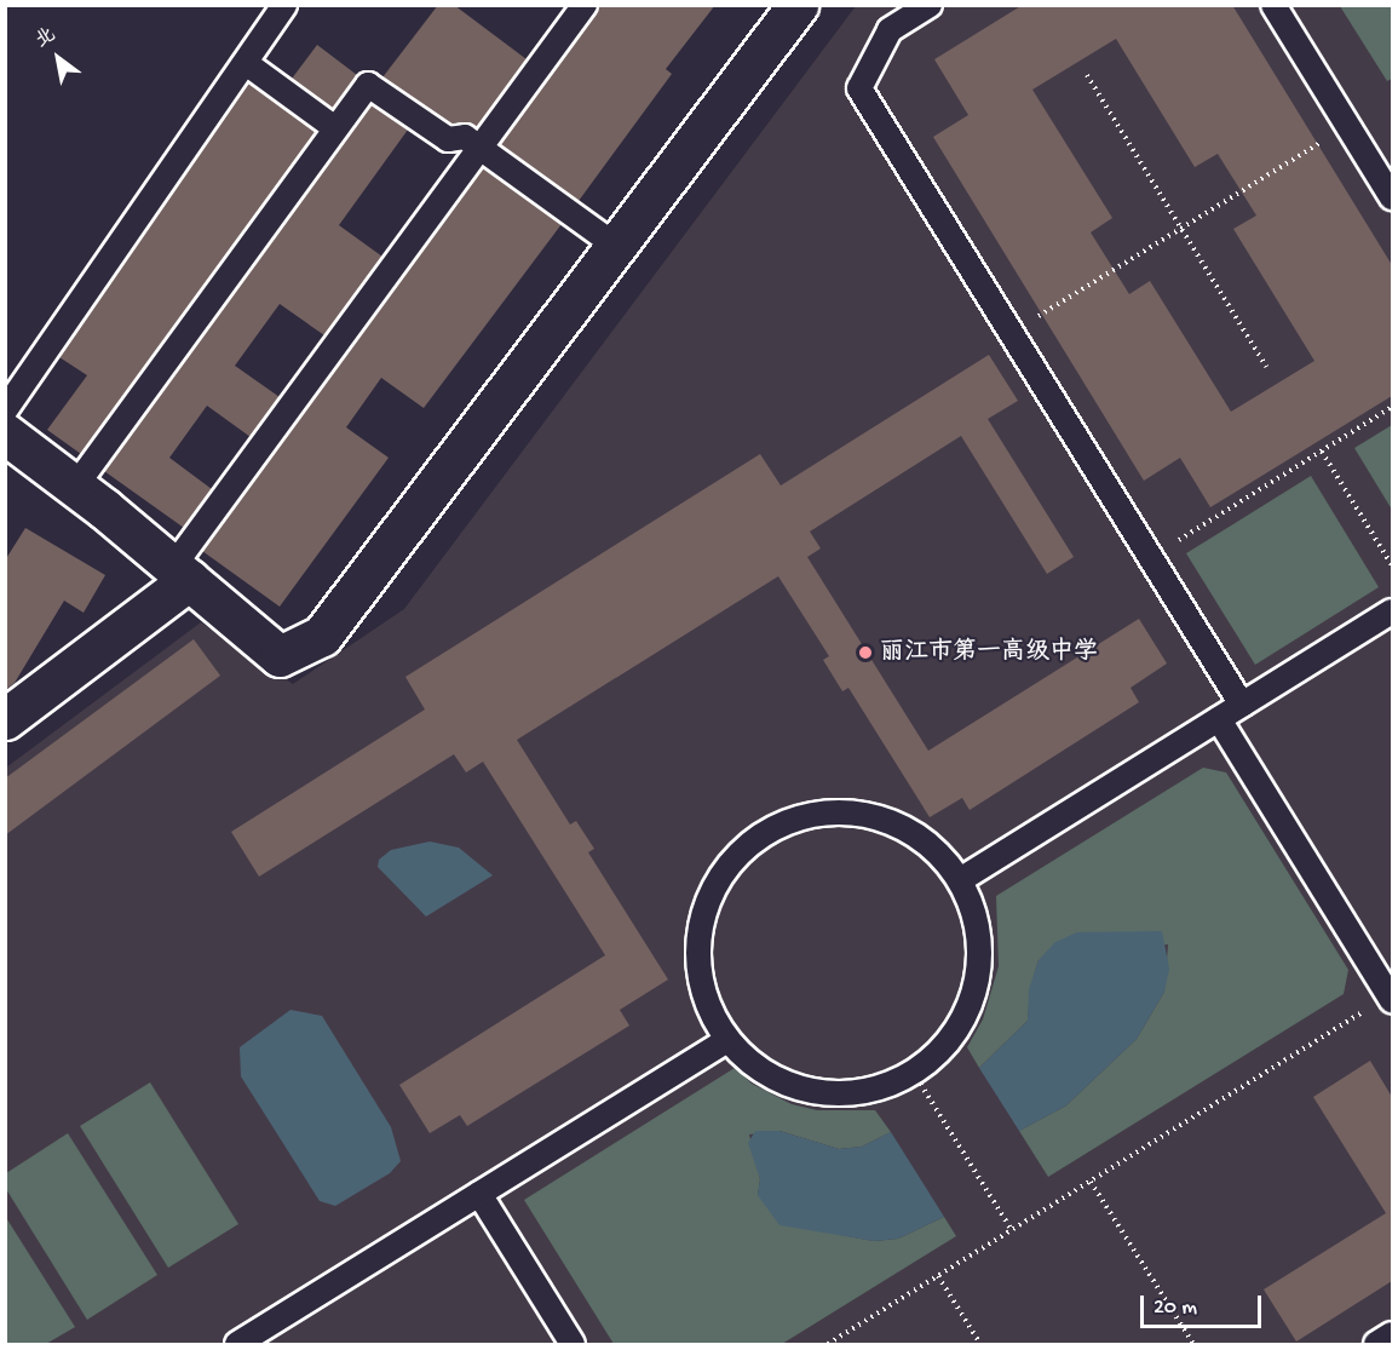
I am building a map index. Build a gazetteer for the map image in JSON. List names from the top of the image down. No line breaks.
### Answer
{"places":["丽江市第一高级中学"],"scale_bar":"20 m","north":"top left"}
